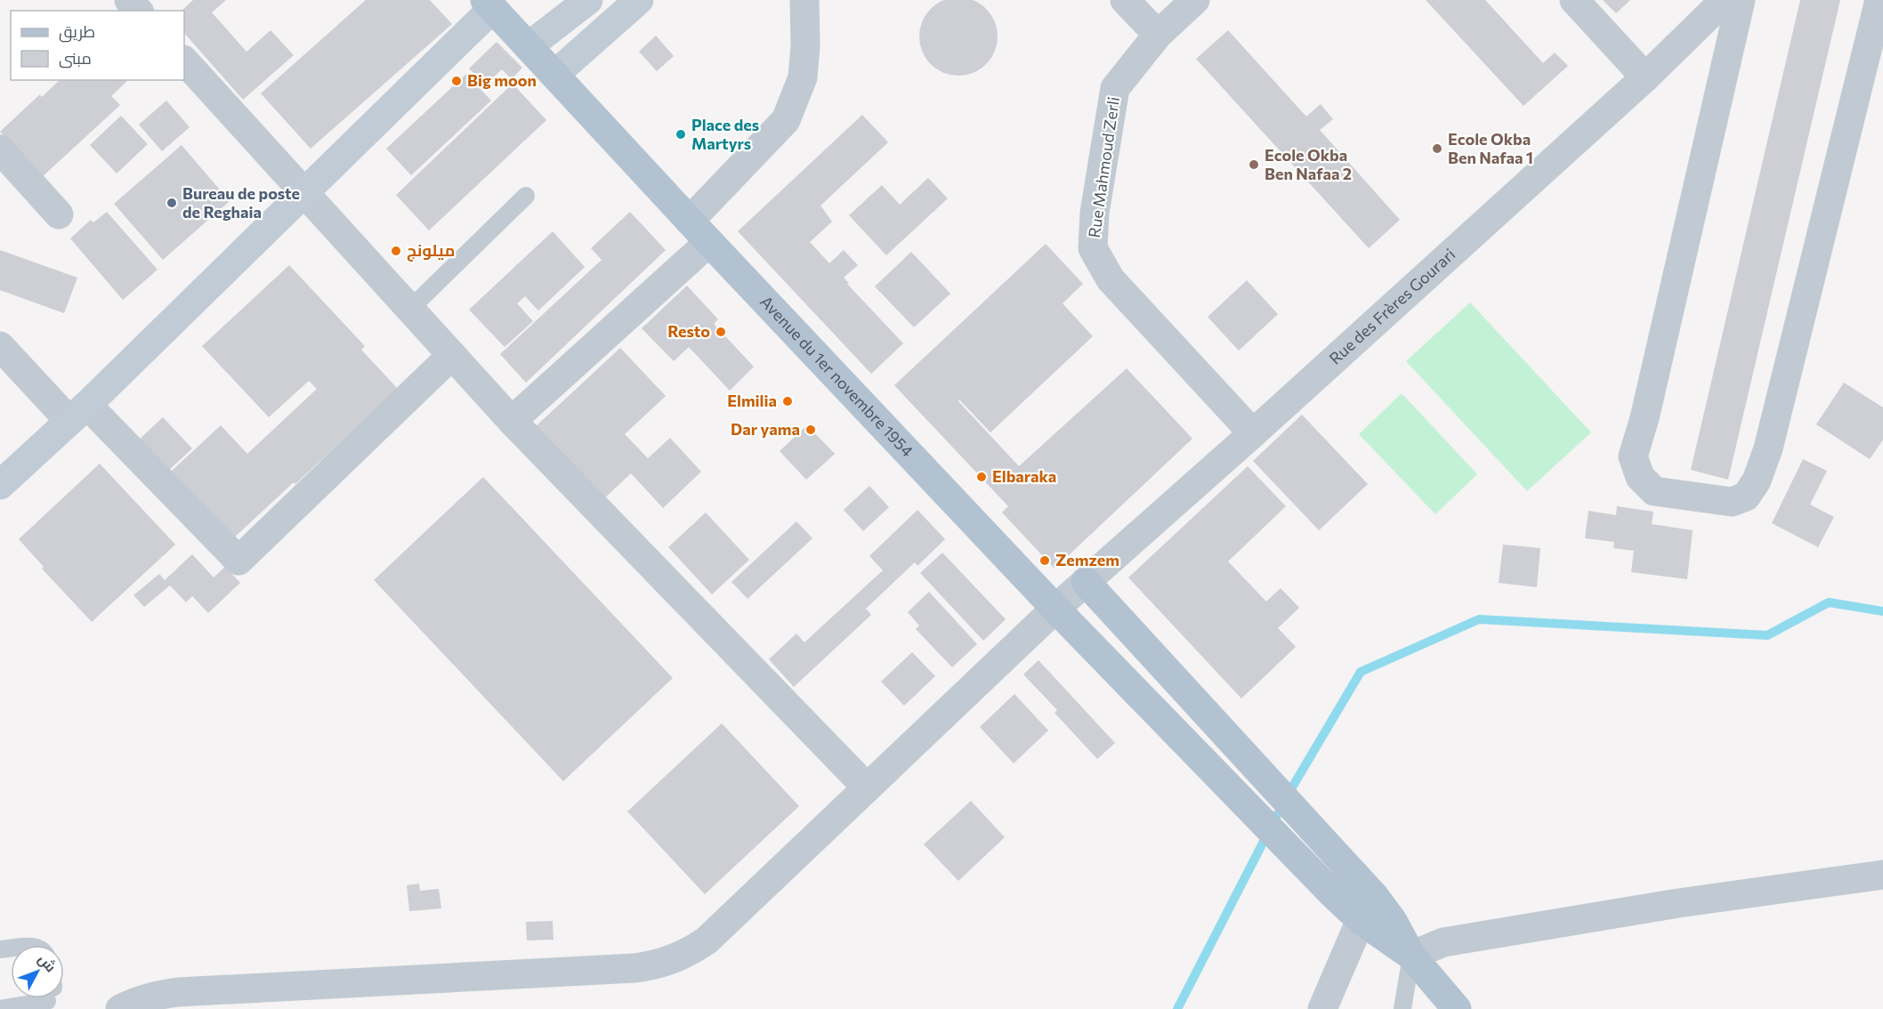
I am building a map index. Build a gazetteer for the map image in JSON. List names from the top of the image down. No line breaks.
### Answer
{"streets":{"main road":["Avenue du 1er novembre 1954"],"street":["Rue Mahmoud Zerli","Rue des Frères Gourari"]},"crossings":[["Rue Mahmoud Zerli","Rue des Frères Gourari"],["Rue des Frères Gourari","Avenue du 1er novembre 1954"]],"places":["Big moon","Place des Martyrs","Ecole Okba Ben Nafaa 1","Ecole Okba Ben Nafaa 2","Bureau de poste de Reghaia","ميلونج","Resto","Elmilia","Dar yama","Elbaraka","Zemzem"],"legend":["طريق","مبنى"],"north":"top right"}
